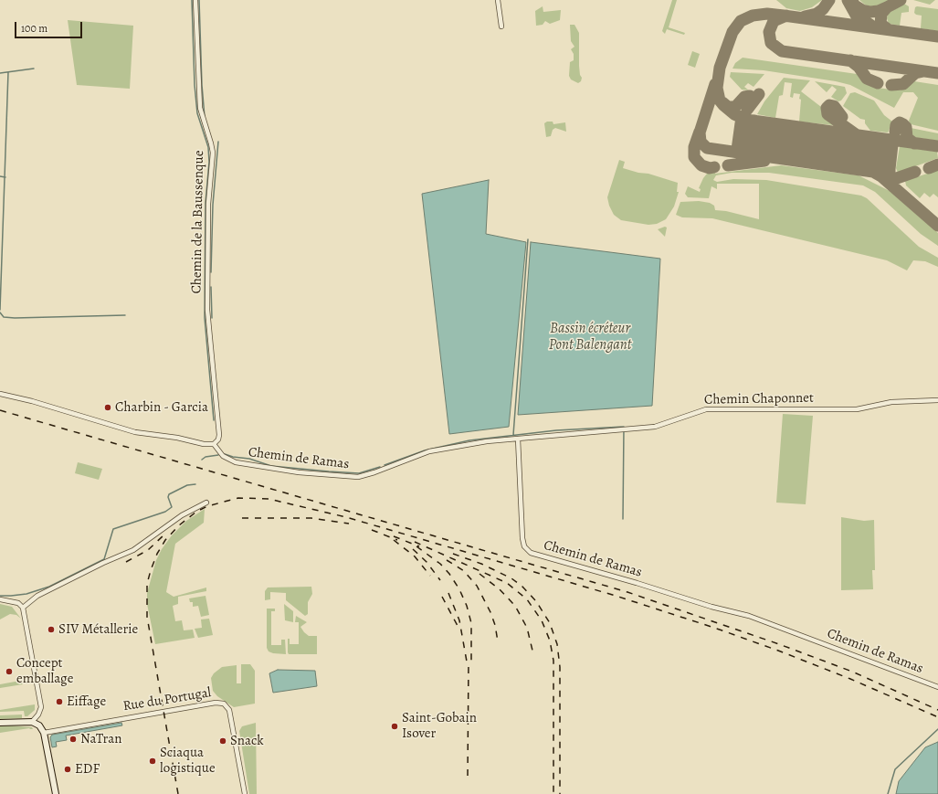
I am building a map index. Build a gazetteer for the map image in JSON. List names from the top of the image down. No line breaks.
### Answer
{"streets":{"street":["Chemin de la Baussenque","Chemin Chaponnet","Chemin de Ramas","Rue du Portugal"]},"crossings":[["Chemin de la Baussenque","Chemin de Ramas"],["Chemin Chaponnet","Chemin de Ramas"]],"water":["Bassin écréteur Pont Balengant"],"places":["Charbin - Garcia","SIV Métallerie","Concept emballage","Eiffage","Saint-Gobain Isover","NaTran","Snack","Sciaqua logistique","EDF"],"scale_bar":"100 m"}
